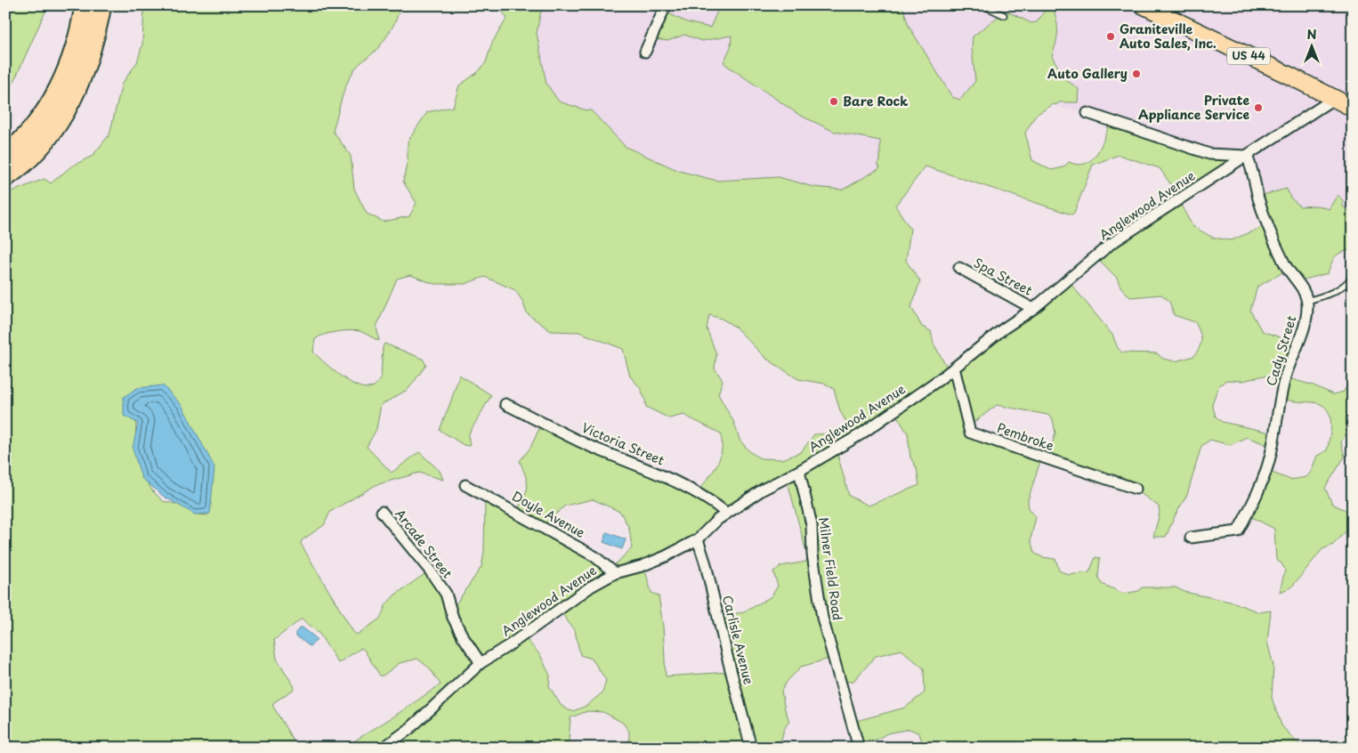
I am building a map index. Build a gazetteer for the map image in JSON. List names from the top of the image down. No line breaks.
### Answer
{"streets":{"main road":["US 44"],"street":["Anglewood Avenue","Spa Street","Cady Street","Pembroke","Victoria Street","Doyle Avenue","Arcade Street","Milner Field Road","Carlisle Avenue"]},"crossings":[["US 44","Anglewood Avenue"],["Anglewood Avenue","Spa Street"],["Anglewood Avenue","Pembroke"],["Anglewood Avenue","Victoria Street"],["Anglewood Avenue","Doyle Avenue"],["Anglewood Avenue","Arcade Street"],["Anglewood Avenue","Milner Field Road"],["Anglewood Avenue","Carlisle Avenue"]],"places":["Graniteville Auto Sales, Inc.","Auto Gallery","Bare Rock","Private Appliance Service"],"north":"top"}
